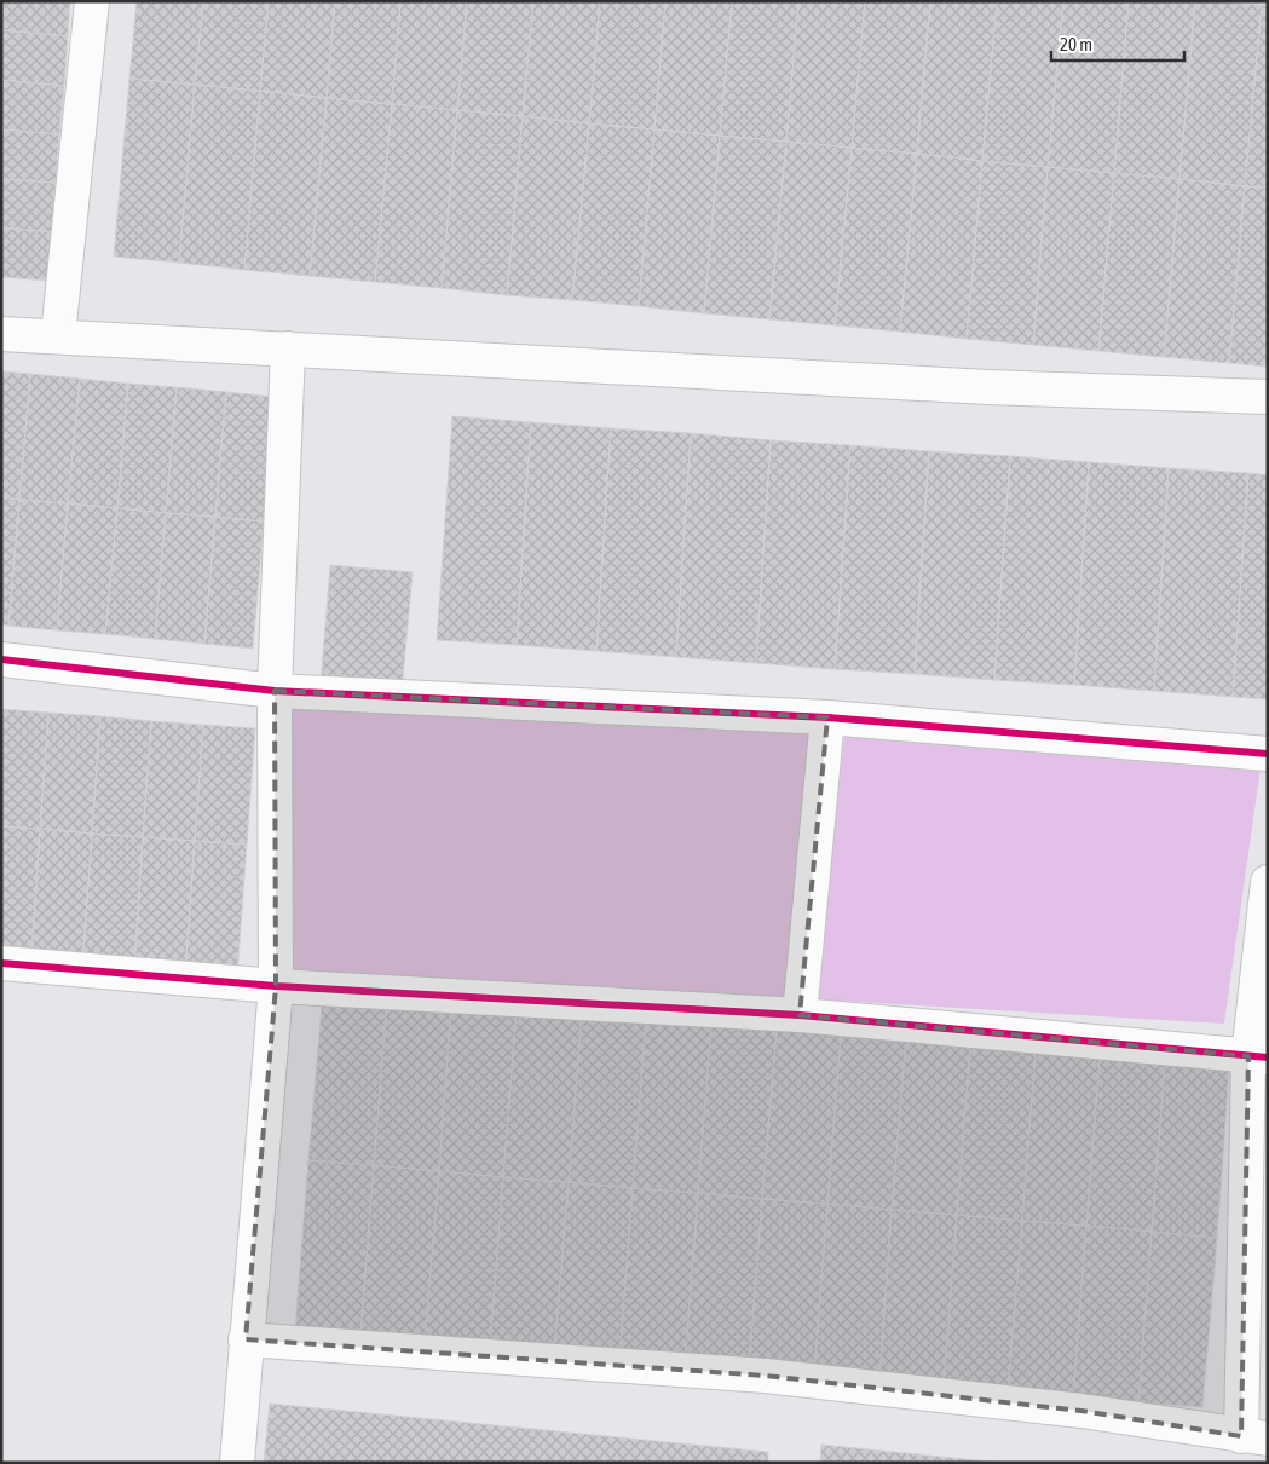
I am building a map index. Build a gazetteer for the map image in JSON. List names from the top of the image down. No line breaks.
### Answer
{"scale_bar":"20 m"}
